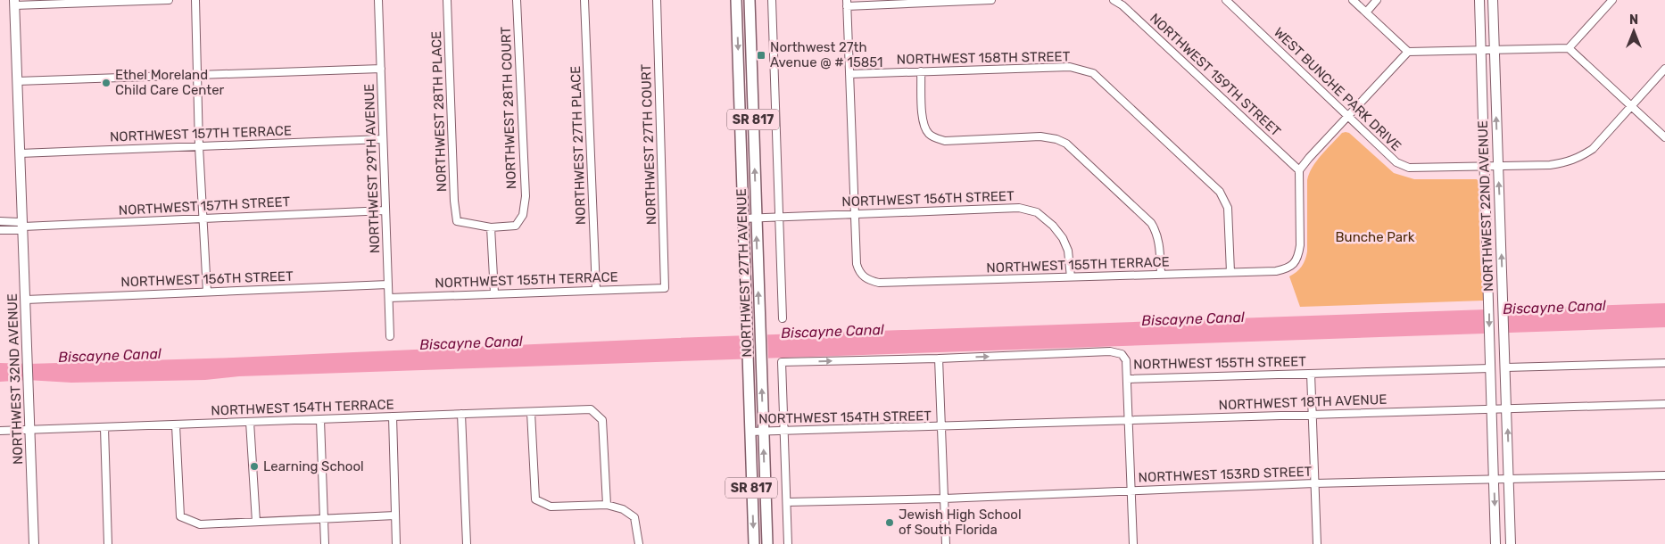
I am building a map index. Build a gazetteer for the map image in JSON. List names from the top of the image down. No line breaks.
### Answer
{"streets":{"main road":["SR 817","NORTHWEST 22ND AVENUE","NORTHWEST 27TH AVENUE","NORTHWEST 32ND AVENUE"],"street":["NORTHWEST 158TH STREET","NORTHWEST 159TH STREET","WEST BUNCHE PARK DRIVE","NORTHWEST 28TH COURT","NORTHWEST 28TH PLACE","NORTHWEST 157TH TERRACE","NORTHWEST 27TH COURT","NORTHWEST 27TH PLACE","NORTHWEST 29TH AVENUE","NORTHWEST 156TH STREET","NORTHWEST 157TH STREET","NORTHWEST 155TH TERRACE","NORTHWEST 155TH STREET","NORTHWEST 18TH AVENUE","NORTHWEST 154TH TERRACE","NORTHWEST 154TH STREET","NORTHWEST 153RD STREET"]},"crossings":[["NORTHWEST 158TH STREET","NORTHWEST 155TH TERRACE"],["NORTHWEST 159TH STREET","NORTHWEST 155TH TERRACE"],["WEST BUNCHE PARK DRIVE","NORTHWEST 22ND AVENUE"],["NORTHWEST 28TH COURT","NORTHWEST 28TH PLACE"],["NORTHWEST 157TH TERRACE","NORTHWEST 29TH AVENUE"],["NORTHWEST 157TH TERRACE","NORTHWEST 32ND AVENUE"],["NORTHWEST 27TH COURT","NORTHWEST 155TH TERRACE"],["NORTHWEST 27TH PLACE","NORTHWEST 155TH TERRACE"],["NORTHWEST 29TH AVENUE","NORTHWEST 156TH STREET"],["NORTHWEST 29TH AVENUE","NORTHWEST 157TH STREET"],["NORTHWEST 29TH AVENUE","NORTHWEST 155TH TERRACE"],["NORTHWEST 156TH STREET","NORTHWEST 155TH TERRACE"],["NORTHWEST 156TH STREET","NORTHWEST 27TH AVENUE"],["NORTHWEST 156TH STREET","NORTHWEST 32ND AVENUE"],["NORTHWEST 157TH STREET","NORTHWEST 32ND AVENUE"],["NORTHWEST 22ND AVENUE","NORTHWEST 155TH STREET"],["NORTHWEST 22ND AVENUE","NORTHWEST 18TH AVENUE"],["NORTHWEST 22ND AVENUE","NORTHWEST 153RD STREET"],["NORTHWEST 27TH AVENUE","NORTHWEST 154TH STREET"],["NORTHWEST 155TH STREET","NORTHWEST 154TH STREET"],["NORTHWEST 32ND AVENUE","NORTHWEST 154TH TERRACE"],["NORTHWEST 18TH AVENUE","NORTHWEST 154TH STREET"]],"water":["Biscayne Canal"],"parks":["Bunche Park"],"places":{"transit":["Northwest 27th Avenue @ # 15851"],"other":["Ethel Moreland Child Care Center","Learning School","Jewish High School of South Florida"]},"north":"top"}
